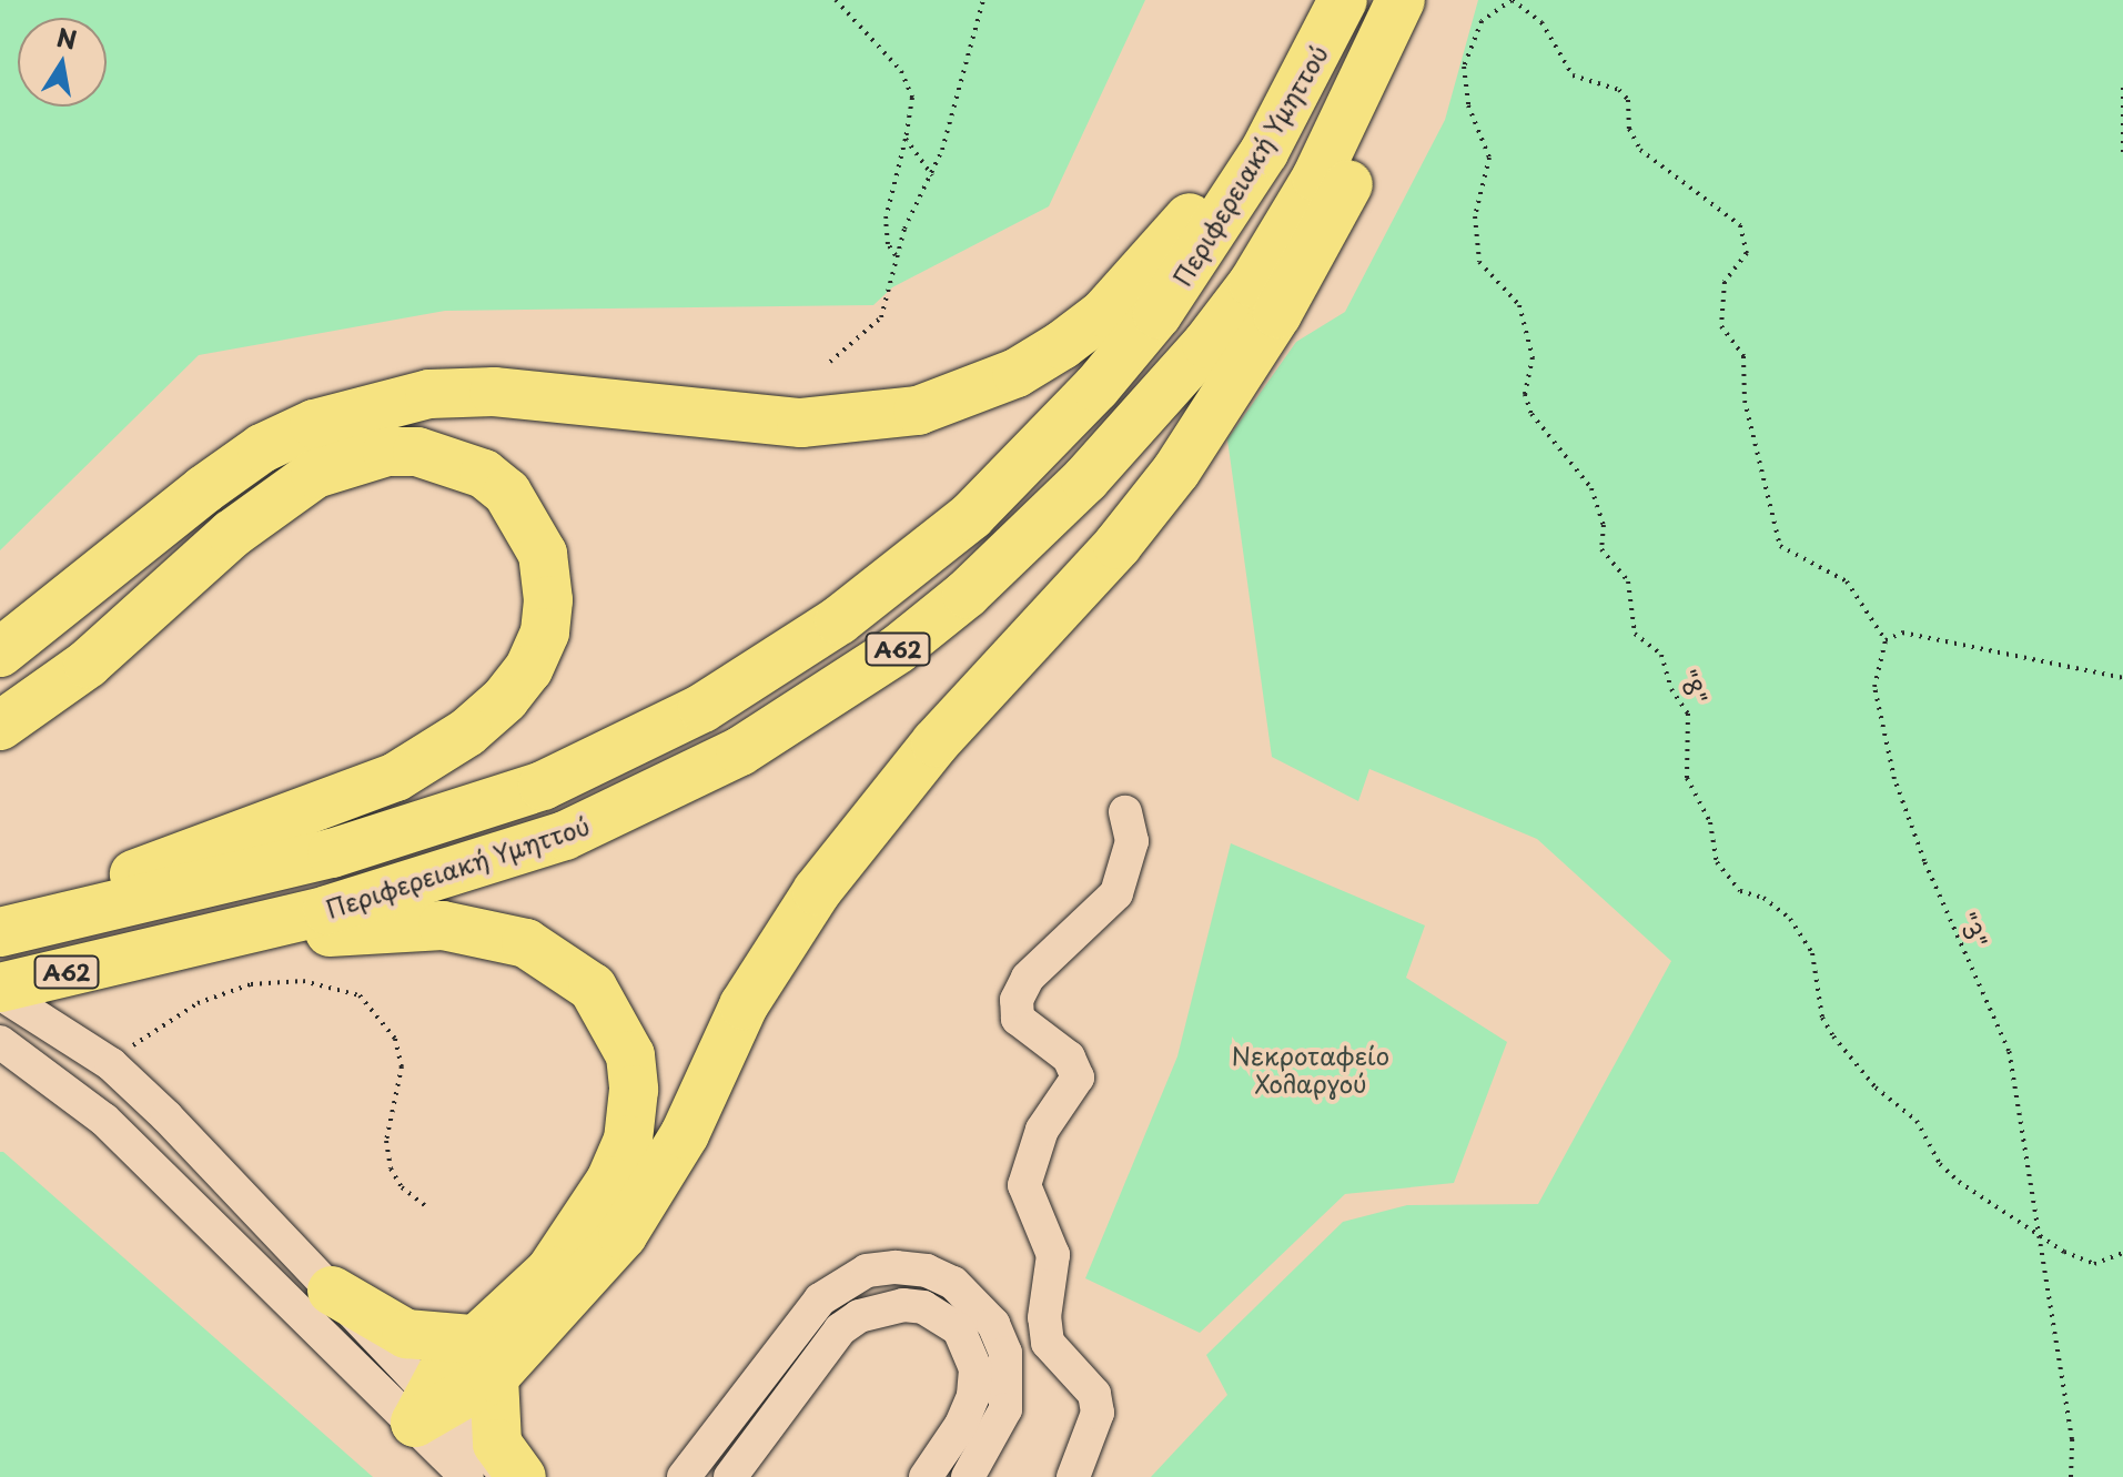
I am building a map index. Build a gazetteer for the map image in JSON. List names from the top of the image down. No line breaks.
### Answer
{"streets":{"highway":["Περιφερειακή Υμηττού","Α62"],"path":["\"8\"","\"3\""]},"crossings":[["\"8\"","\"3\""]],"parks":["Νεκροταφείο Χολαργού"],"north":"top"}
